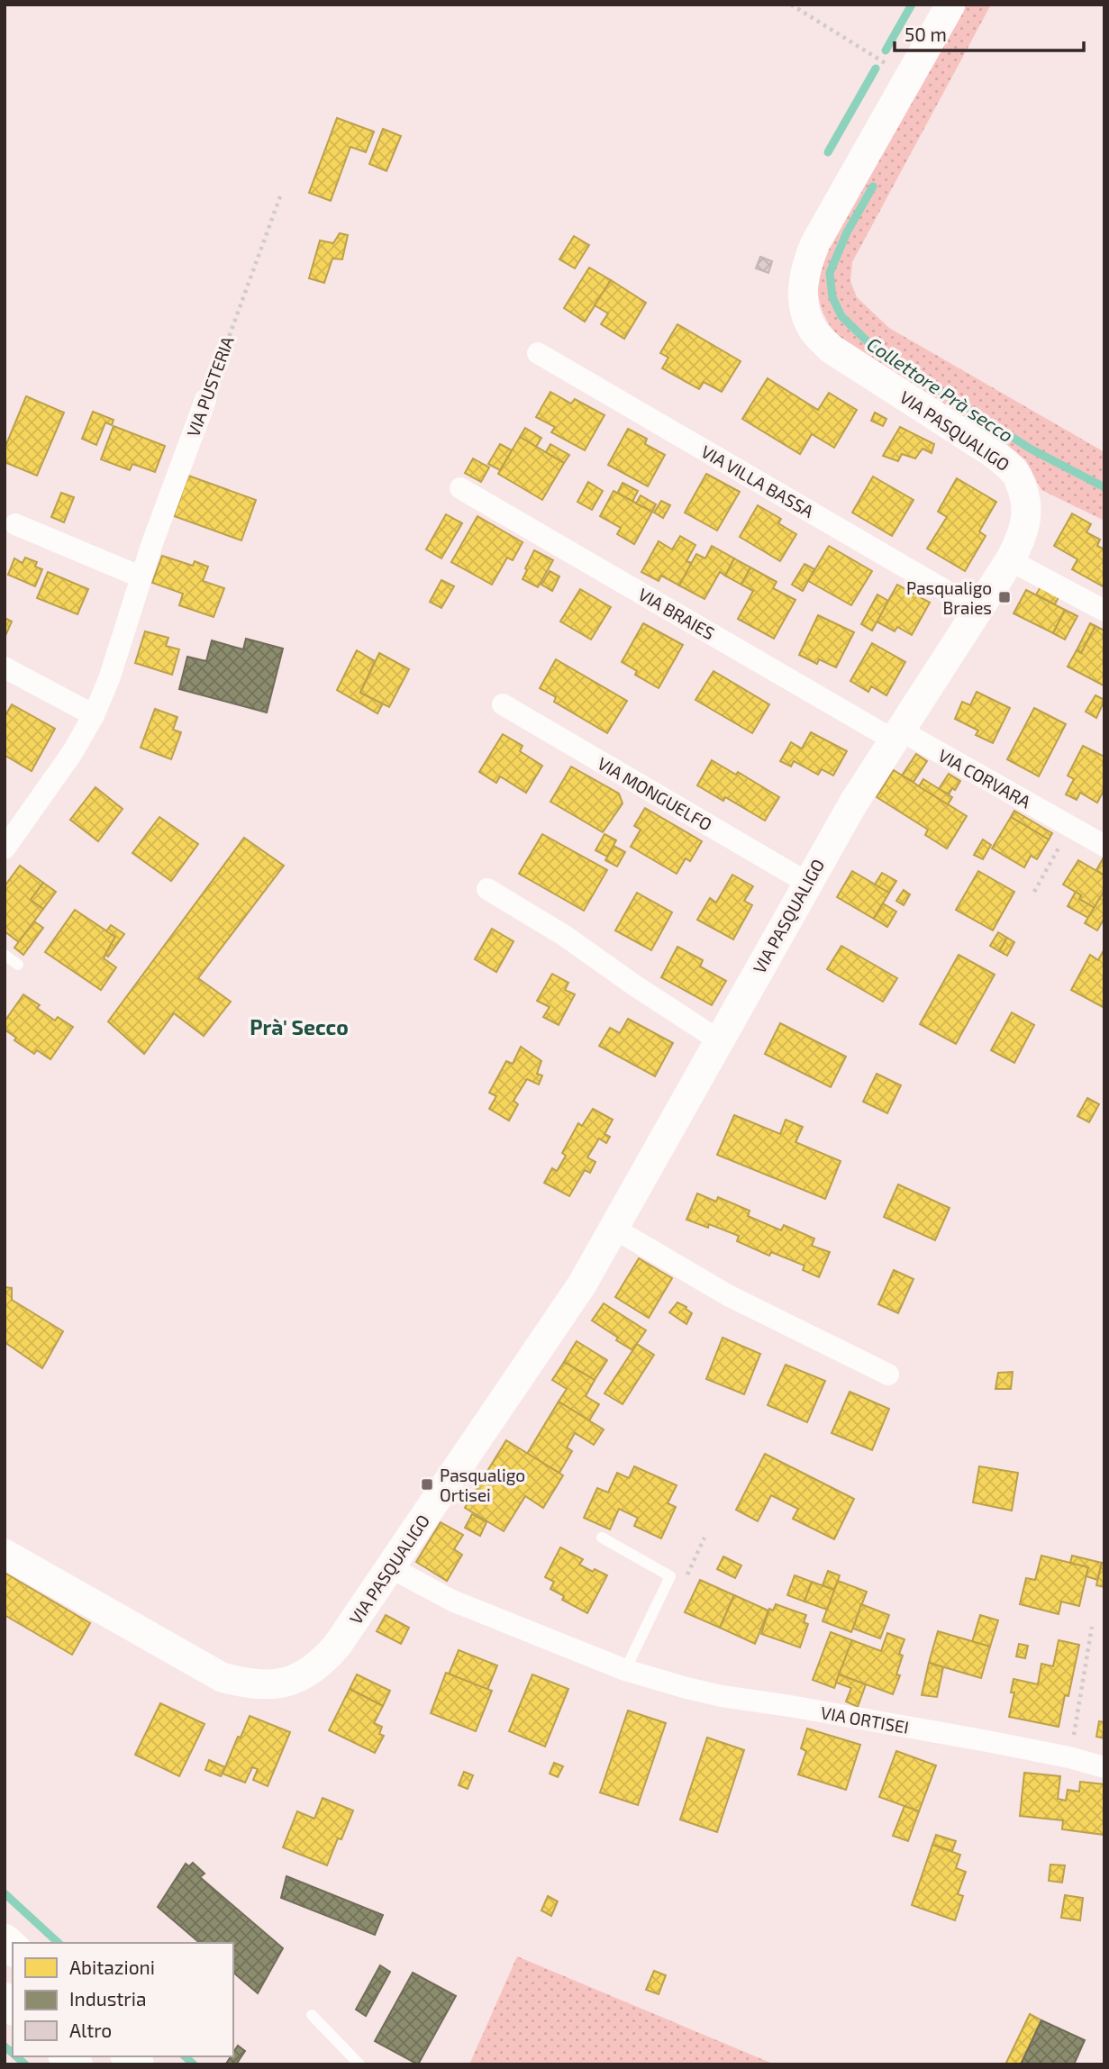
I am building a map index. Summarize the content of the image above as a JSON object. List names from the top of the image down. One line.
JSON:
{"streets":{"street":["VIA PUSTERIA","VIA PASQUALIGO","VIA VILLA BASSA","VIA BRAIES","VIA CORVARA","VIA MONGUELFO","VIA ORTISEI"]},"crossings":[["VIA PASQUALIGO","VIA VILLA BASSA"],["VIA PASQUALIGO","VIA BRAIES"],["VIA PASQUALIGO","VIA CORVARA"],["VIA PASQUALIGO","VIA MONGUELFO"],["VIA PASQUALIGO","VIA ORTISEI"],["VIA BRAIES","VIA CORVARA"]],"districts":["Prà' Secco"],"water":["Collettore Prà secco"],"places":{"transit":["Pasqualigo Braies","Pasqualigo Ortisei"]},"legend":["Abitazioni","Industria","Altro"],"scale_bar":"50 m"}
